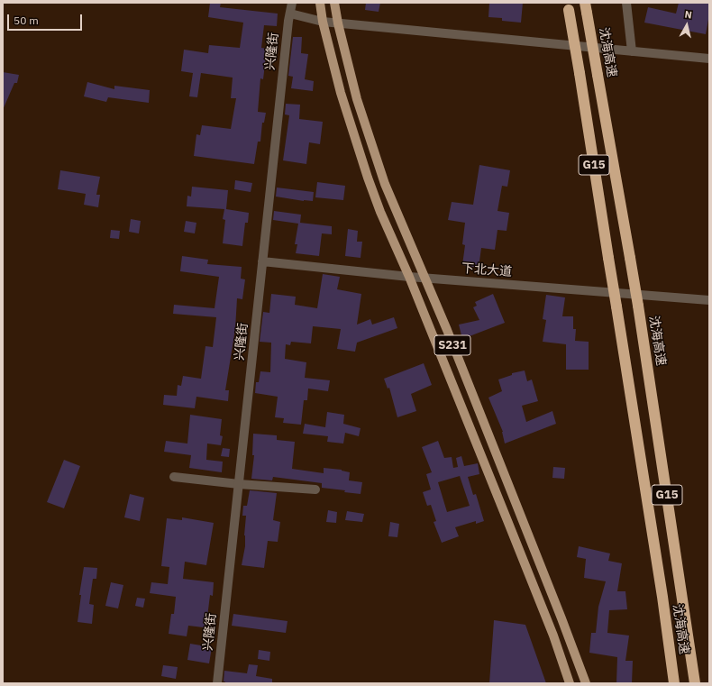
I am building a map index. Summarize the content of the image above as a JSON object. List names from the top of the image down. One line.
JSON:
{"streets":{"highway":["沈海高速","G15"],"main road":["S231"],"street":["兴隆街","下北大道"]},"crossings":[["兴隆街","下北大道"],["下北大道","S231"]],"scale_bar":"50 m","north":"top"}
